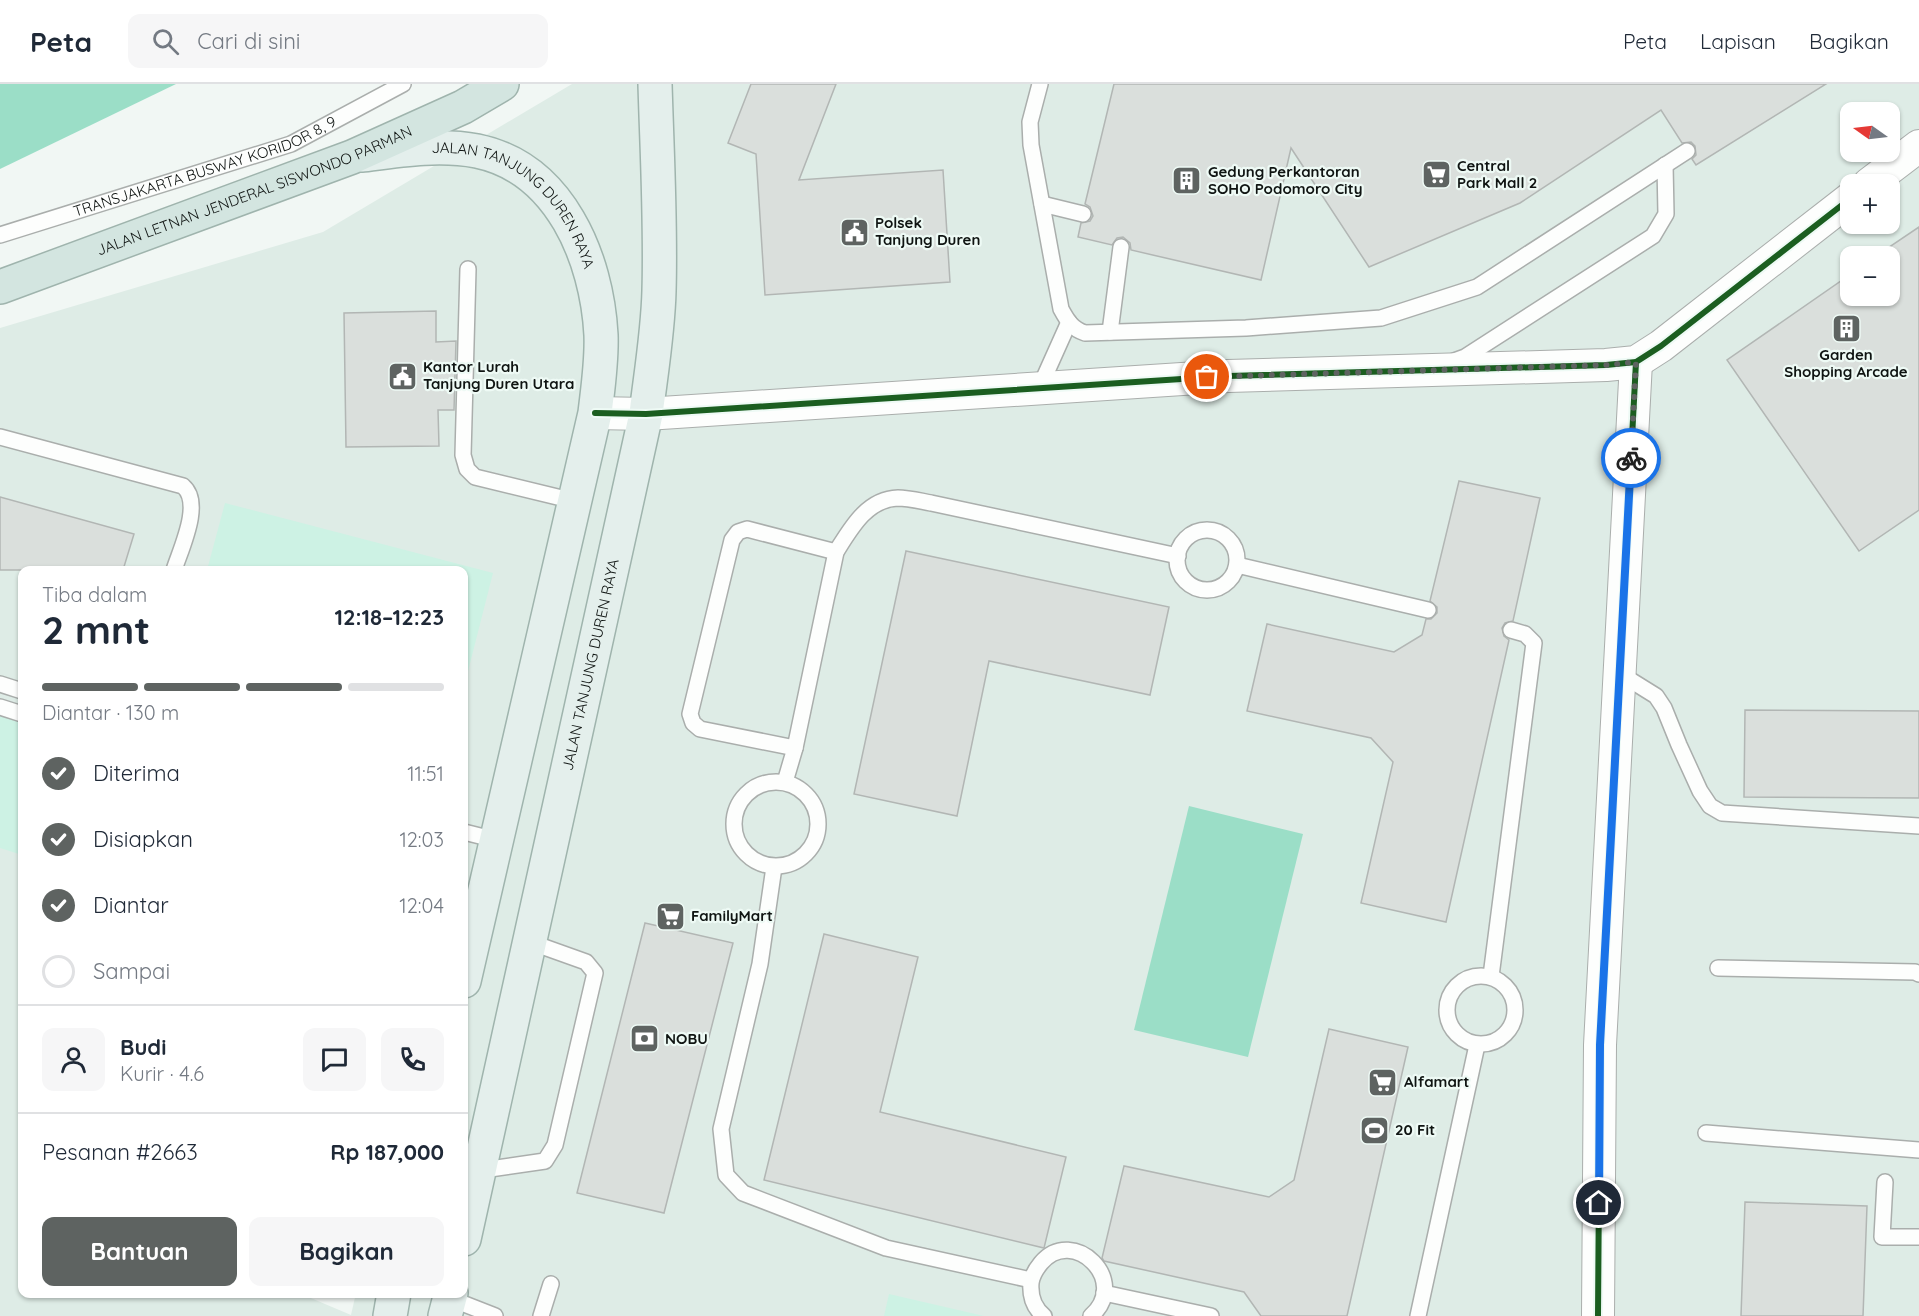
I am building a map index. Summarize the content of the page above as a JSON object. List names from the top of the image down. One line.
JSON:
{"streets":{"highway":["JALAN LETNAN JENDERAL SISWONDO PARMAN"],"main road":["JALAN TANJUNG DUREN RAYA"],"lane":["TRANSJAKARTA BUSWAY KORIDOR 8, 9"]},"crossings":[["JALAN LETNAN JENDERAL SISWONDO PARMAN","JALAN TANJUNG DUREN RAYA"]],"places":{"supermarket":["Central Park Mall 2","FamilyMart","Alfamart"],"building":["Gedung Perkantoran SOHO Podomoro City","Garden Shopping Arcade"],"public building":["Polsek Tanjung Duren","Kantor Lurah Tanjung Duren Utara"],"bank":["NOBU"],"sports":["20 Fit"]},"north":"left","page":{"header":"Peta","search":"Cari di sini","nav":["Peta","Lapisan","Bagikan"],"map_buttons":["+","−"],"heading":["2 mnt","Tiba dalam","12:18–12:23"],"panel":["Budi","Kurir · 4.6","Pesanan #2663","Rp 187,000"],"bar":"Diantar · 130 m","list":[["Diterima","11:51"],["Disiapkan","12:03"],["Diantar","12:04"],"Sampai"],"buttons":["Bantuan","Bagikan"]}}
